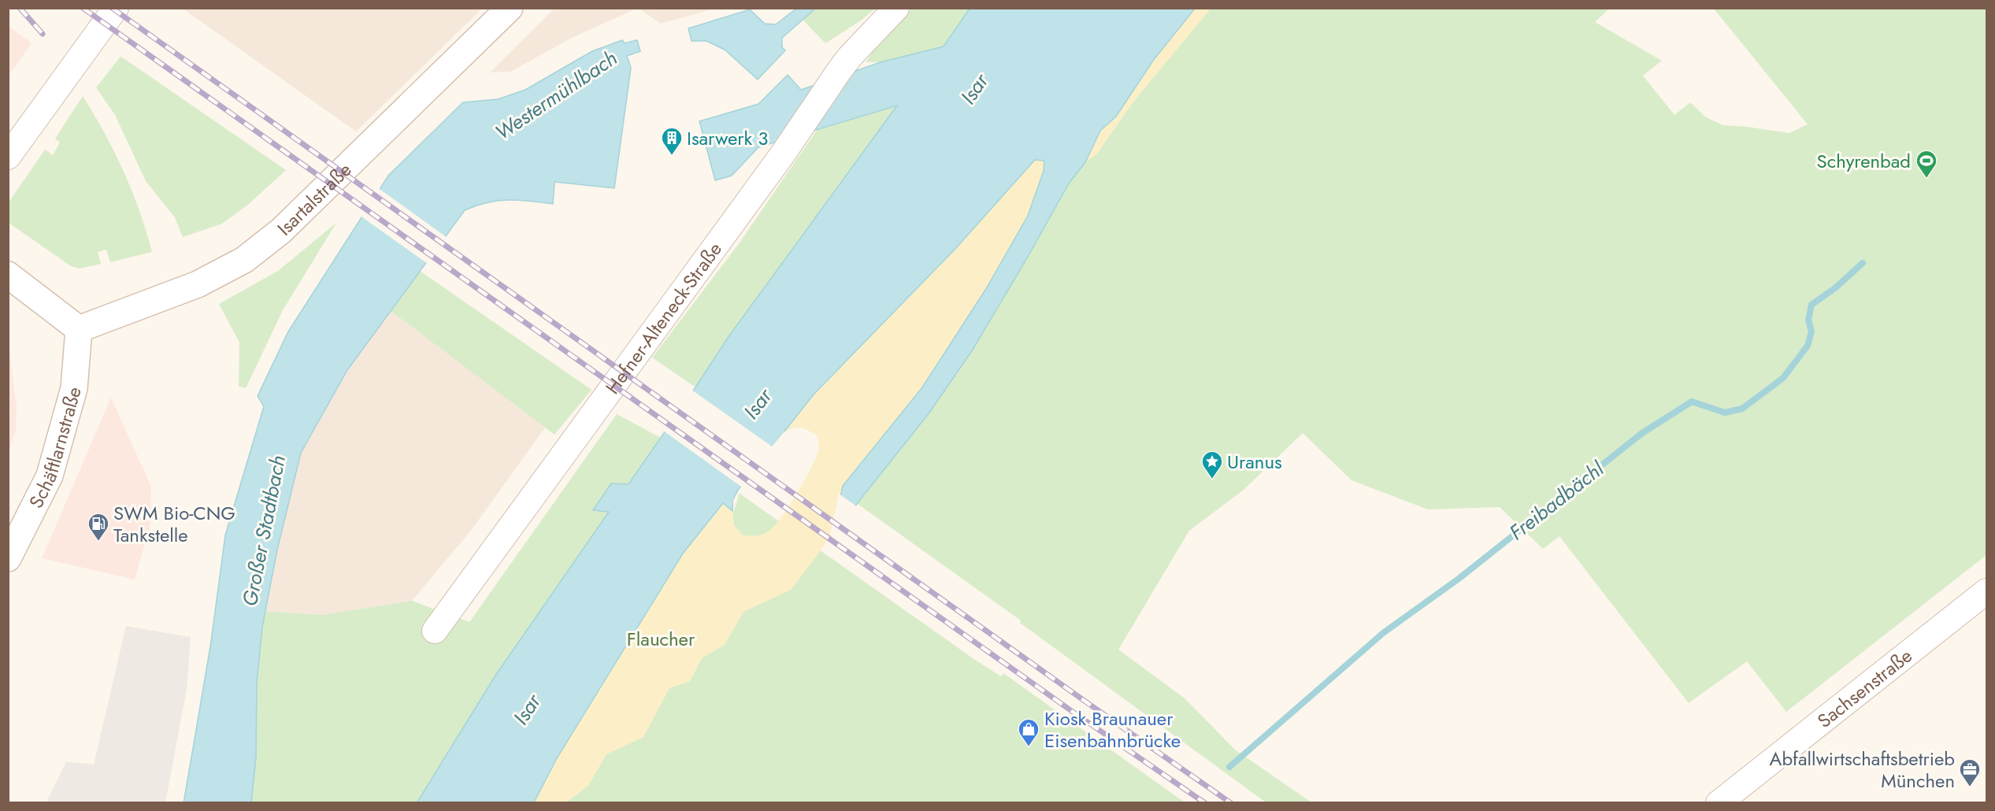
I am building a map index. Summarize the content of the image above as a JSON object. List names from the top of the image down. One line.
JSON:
{"streets":{"main road":["Isartalstraße","Schäftlarnstraße"],"street":["Hefner-Alteneck-Straße","Sachsenstraße"]},"crossings":[["Isartalstraße","Schäftlarnstraße"]],"water":["Isar","Westermühlbach","Freibadbächl","Großer Stadtbach"],"parks":["Flaucher"],"places":{"building":["Isarwerk 3"],"sports":["Schyrenbad"],"place":["Uranus"],"fuel station":["SWM Bio-CNG Tankstelle"],"shop":["Kiosk Braunauer Eisenbahnbrücke"],"office":["Abfallwirtschaftsbetrieb München"]}}
